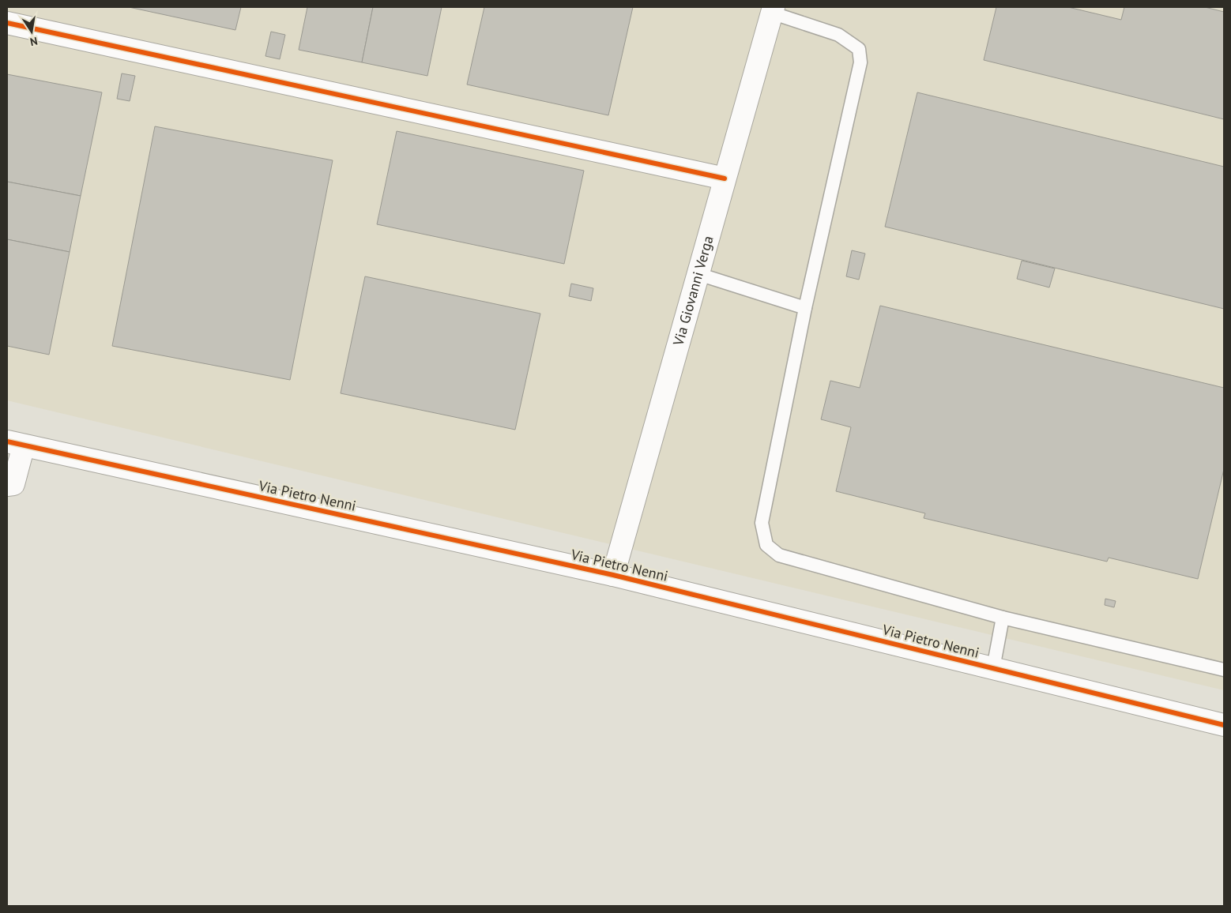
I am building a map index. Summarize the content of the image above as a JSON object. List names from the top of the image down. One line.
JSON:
{"streets":{"street":["Via Giovanni Verga","Via Pietro Nenni"]},"crossings":[["Via Giovanni Verga","Via Pietro Nenni"]],"north":"bottom"}
